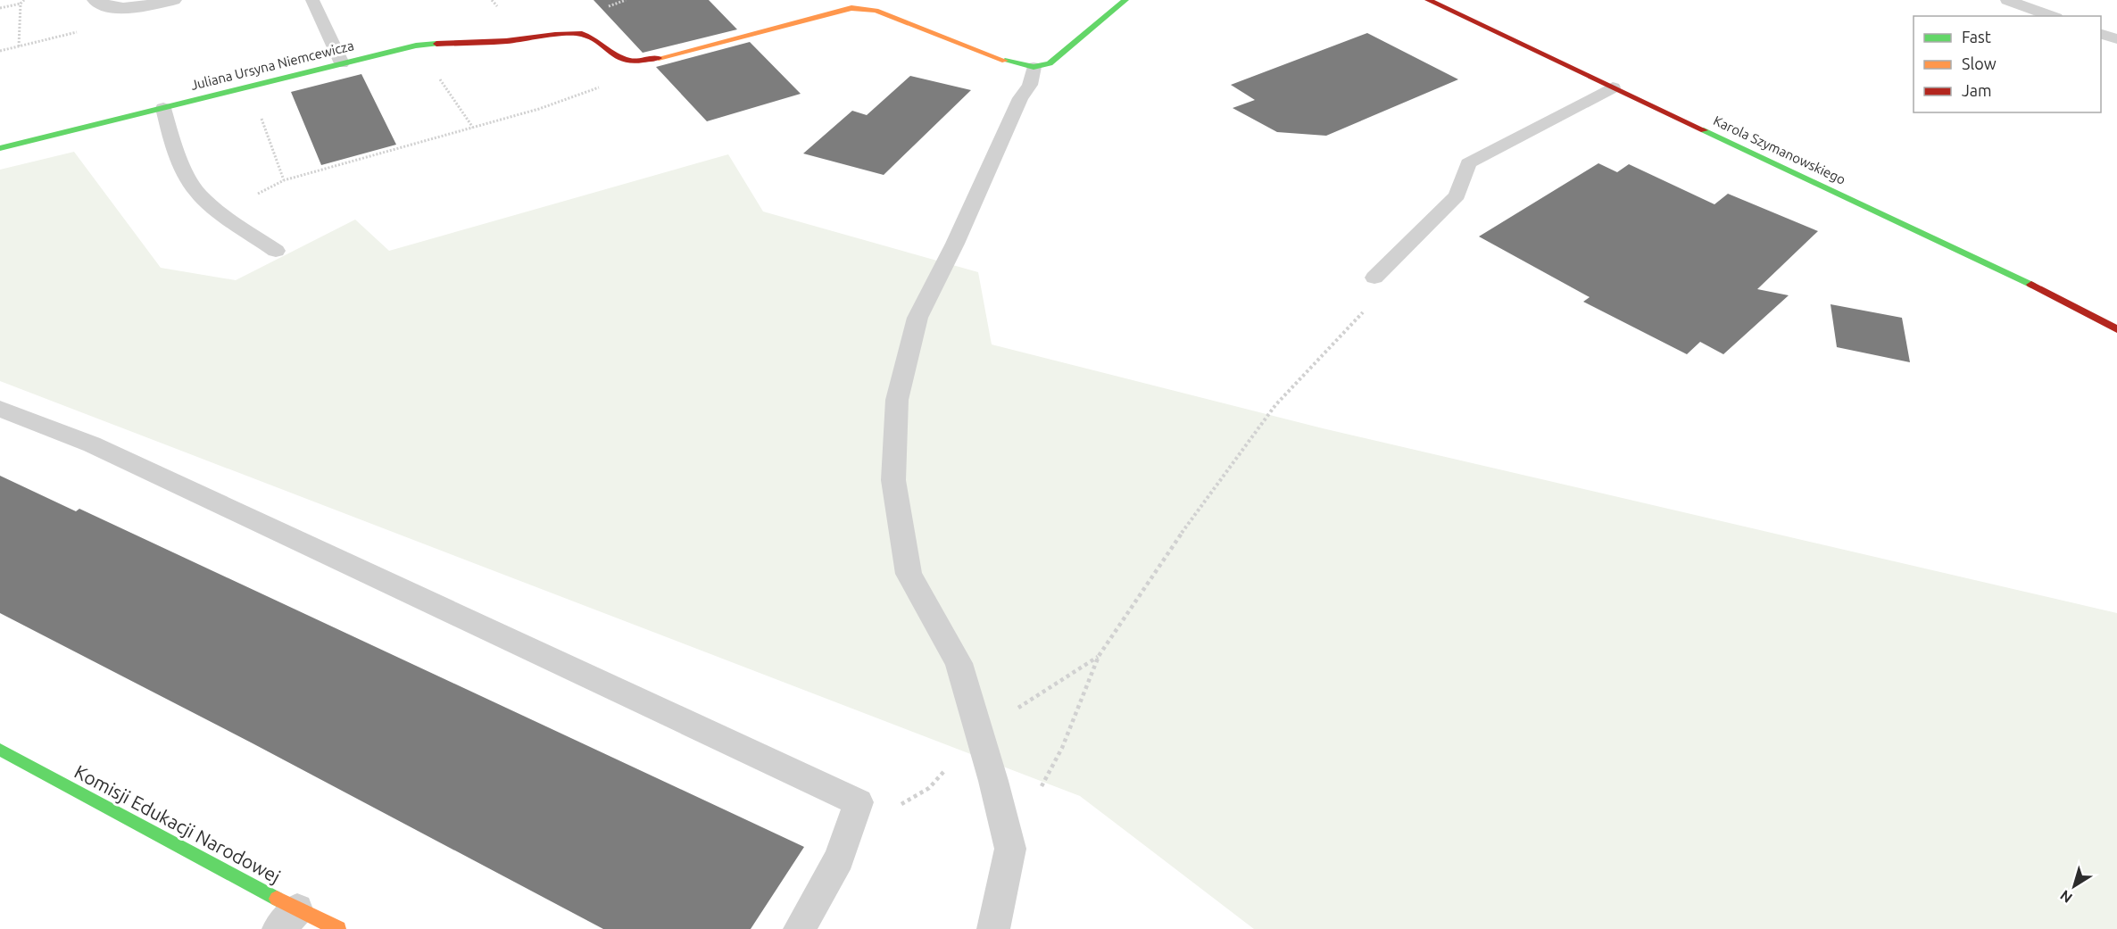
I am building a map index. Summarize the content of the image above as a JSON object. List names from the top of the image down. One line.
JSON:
{"streets":{"street":["Juliana Ursyna Niemcewicza","Karola Szymanowskiego","Komisji Edukacji Narodowej"]},"legend":["Fast","Slow","Jam"],"north":"bottom left"}
